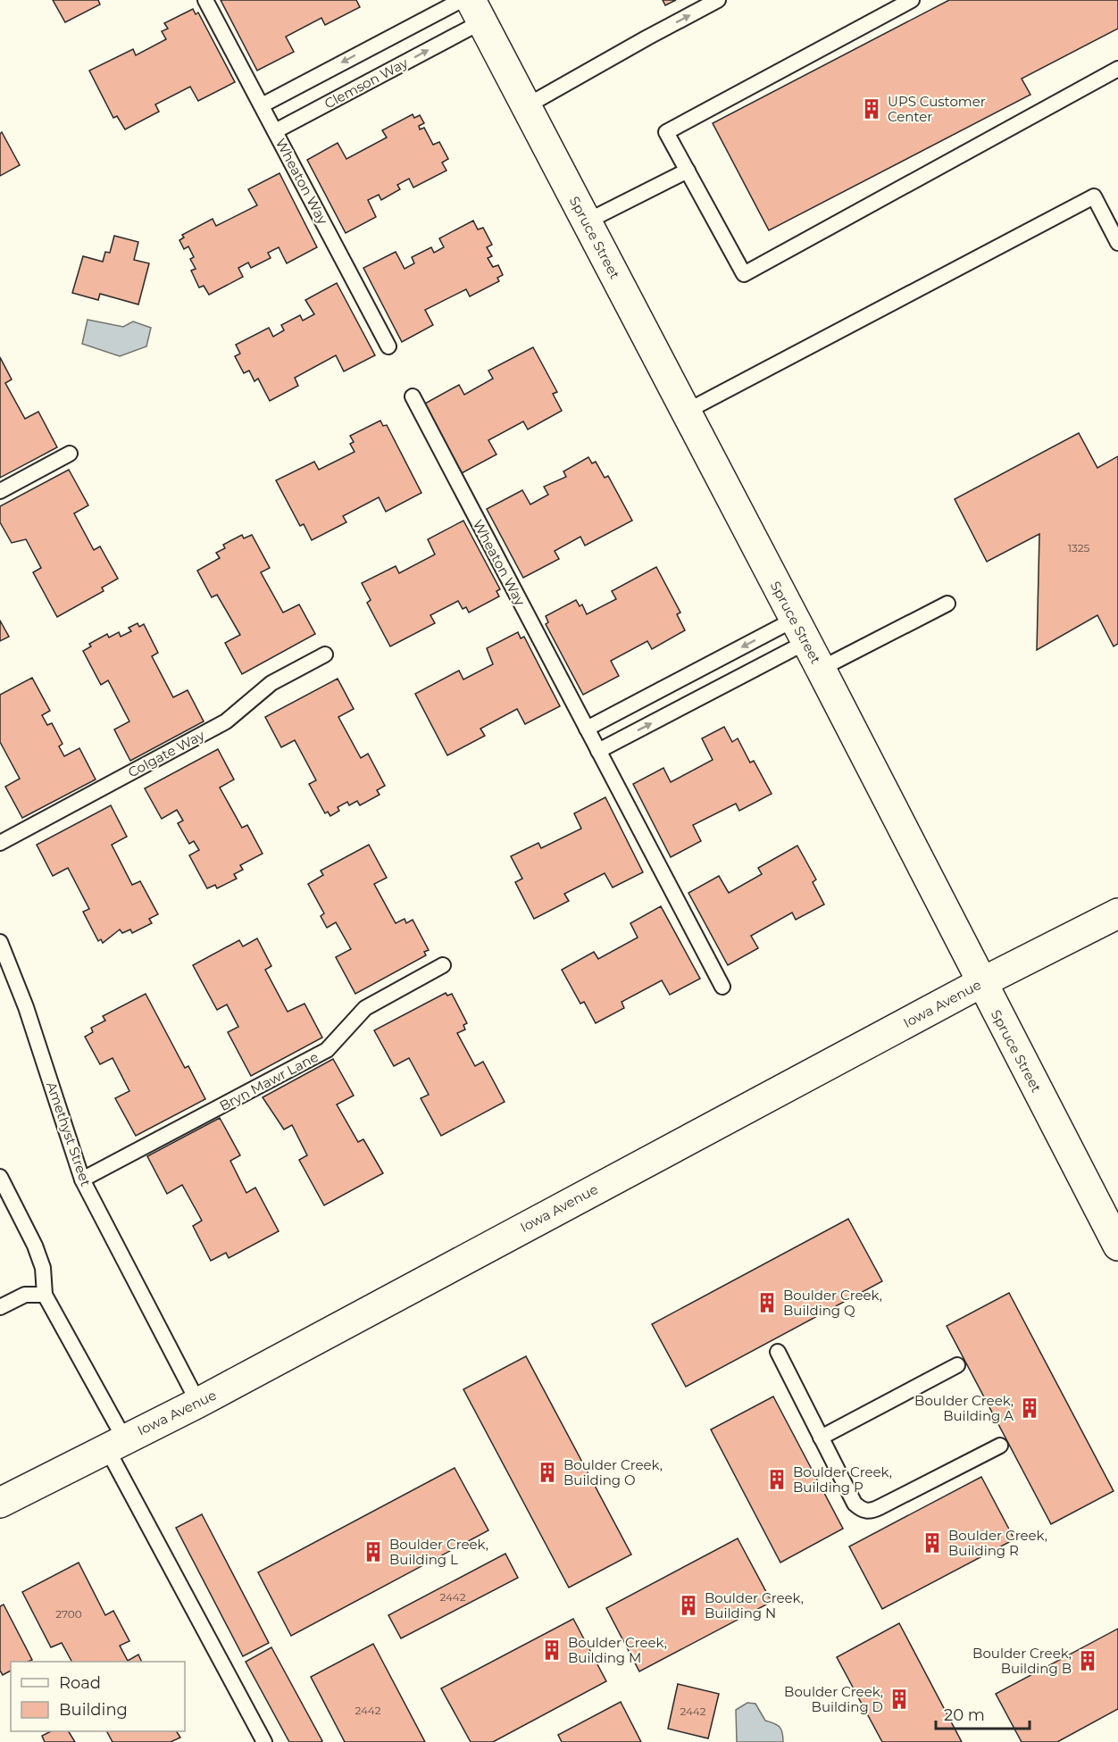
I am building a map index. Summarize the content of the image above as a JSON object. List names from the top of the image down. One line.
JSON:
{"streets":{"main road":["Spruce Street","Iowa Avenue"],"lane":["Clemson Way","Wheaton Way","Colgate Way","Bryn Mawr Lane","Amethyst Street"]},"crossings":[["Clemson Way","Wheaton Way"],["Clemson Way","Spruce Street"],["Spruce Street","Iowa Avenue"],["Iowa Avenue","Amethyst Street"],["Bryn Mawr Lane","Amethyst Street"]],"places":{"building":["UPS Customer Center","Boulder Creek, Building Q","Boulder Creek, Building A","Boulder Creek, Building O","Boulder Creek, Building P","Boulder Creek, Building R","Boulder Creek, Building L","Boulder Creek, Building N","Boulder Creek, Building M","Boulder Creek, Building B","Boulder Creek, Building D"]},"house_numbers":["1325","2442","2700","2442","2442"],"legend":["Road","Building"],"scale_bar":"20 m"}
